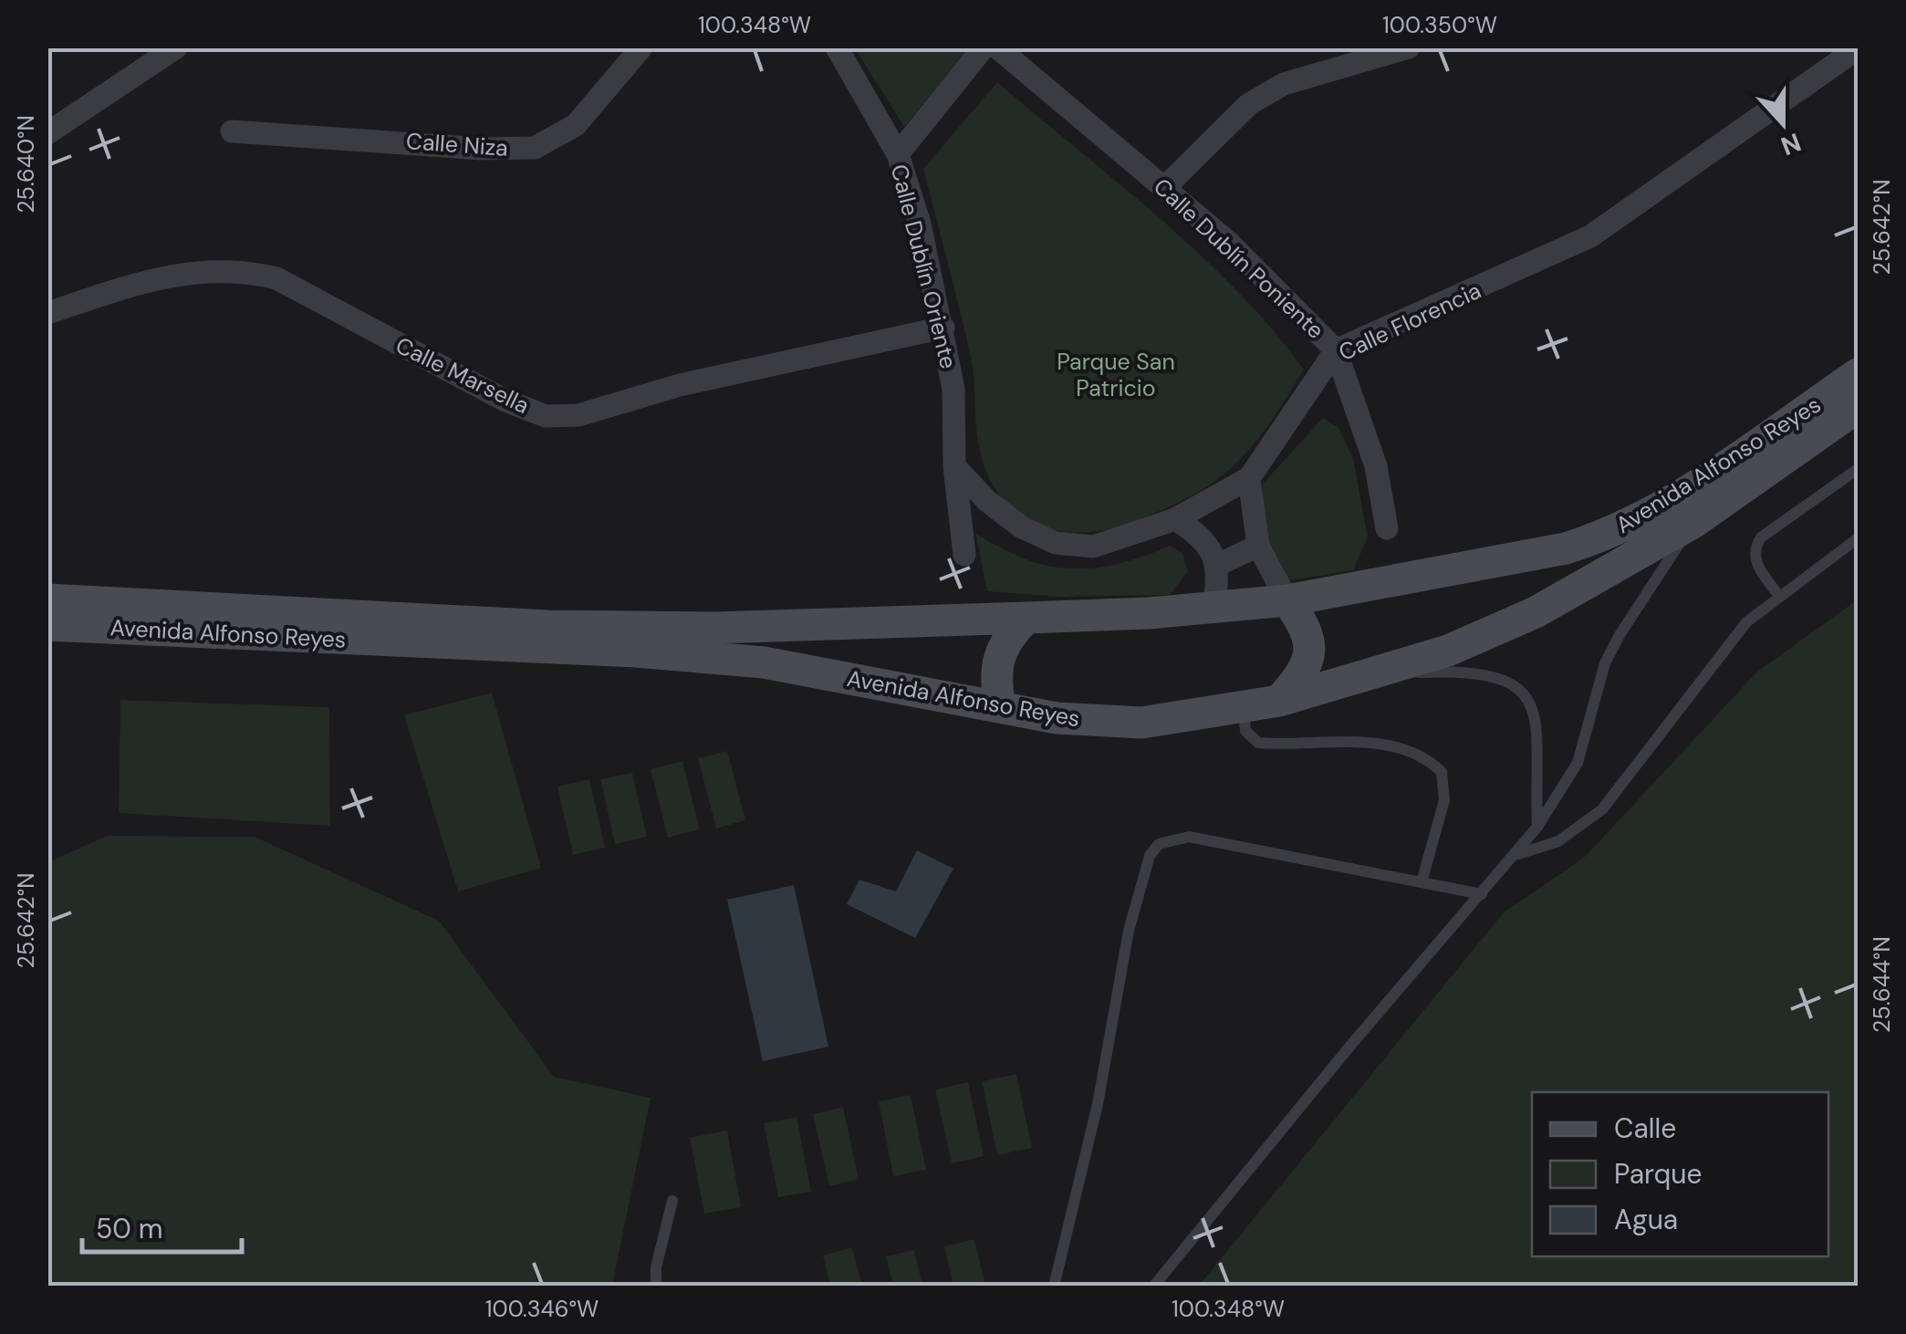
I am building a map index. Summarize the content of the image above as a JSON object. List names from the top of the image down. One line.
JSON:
{"streets":{"main road":["Avenida Alfonso Reyes"],"street":["Calle Niza","Calle Dublín Poniente","Calle Dublín Oriente","Calle Florencia","Calle Marsella"]},"crossings":[["Calle Dublín Poniente","Calle Florencia"],["Calle Dublín Oriente","Calle Florencia"],["Calle Dublín Oriente","Calle Marsella"]],"parks":["Parque San Patricio"],"legend":["Calle","Parque","Agua"],"scale_bar":"50 m","north":"bottom","coordinates":["100.348°W","100.350°W","25.640°N","25.642°N","25.644°N","100.346°W"]}
